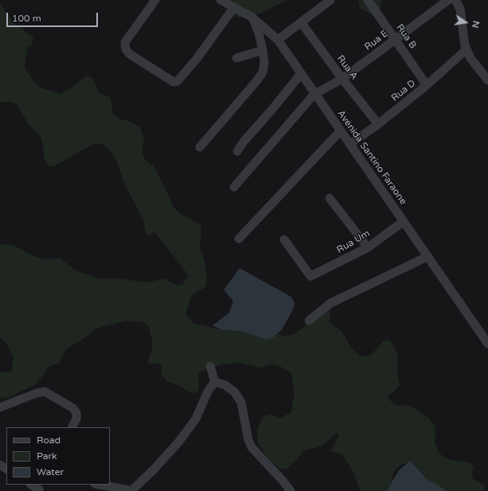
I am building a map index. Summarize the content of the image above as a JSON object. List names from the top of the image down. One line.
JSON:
{"streets":{"street":["Rua B","Rua E","Rua A","Rua D","Avenida Santino Faraone","Rua Um"]},"crossings":[["Rua B","Rua E"],["Rua B","Rua D"],["Rua E","Rua A"],["Rua E","Avenida Santino Faraone"],["Rua A","Rua D"],["Rua D","Avenida Santino Faraone"],["Avenida Santino Faraone","Rua Um"]],"legend":["Road","Park","Water"],"scale_bar":"100 m","north":"right"}
